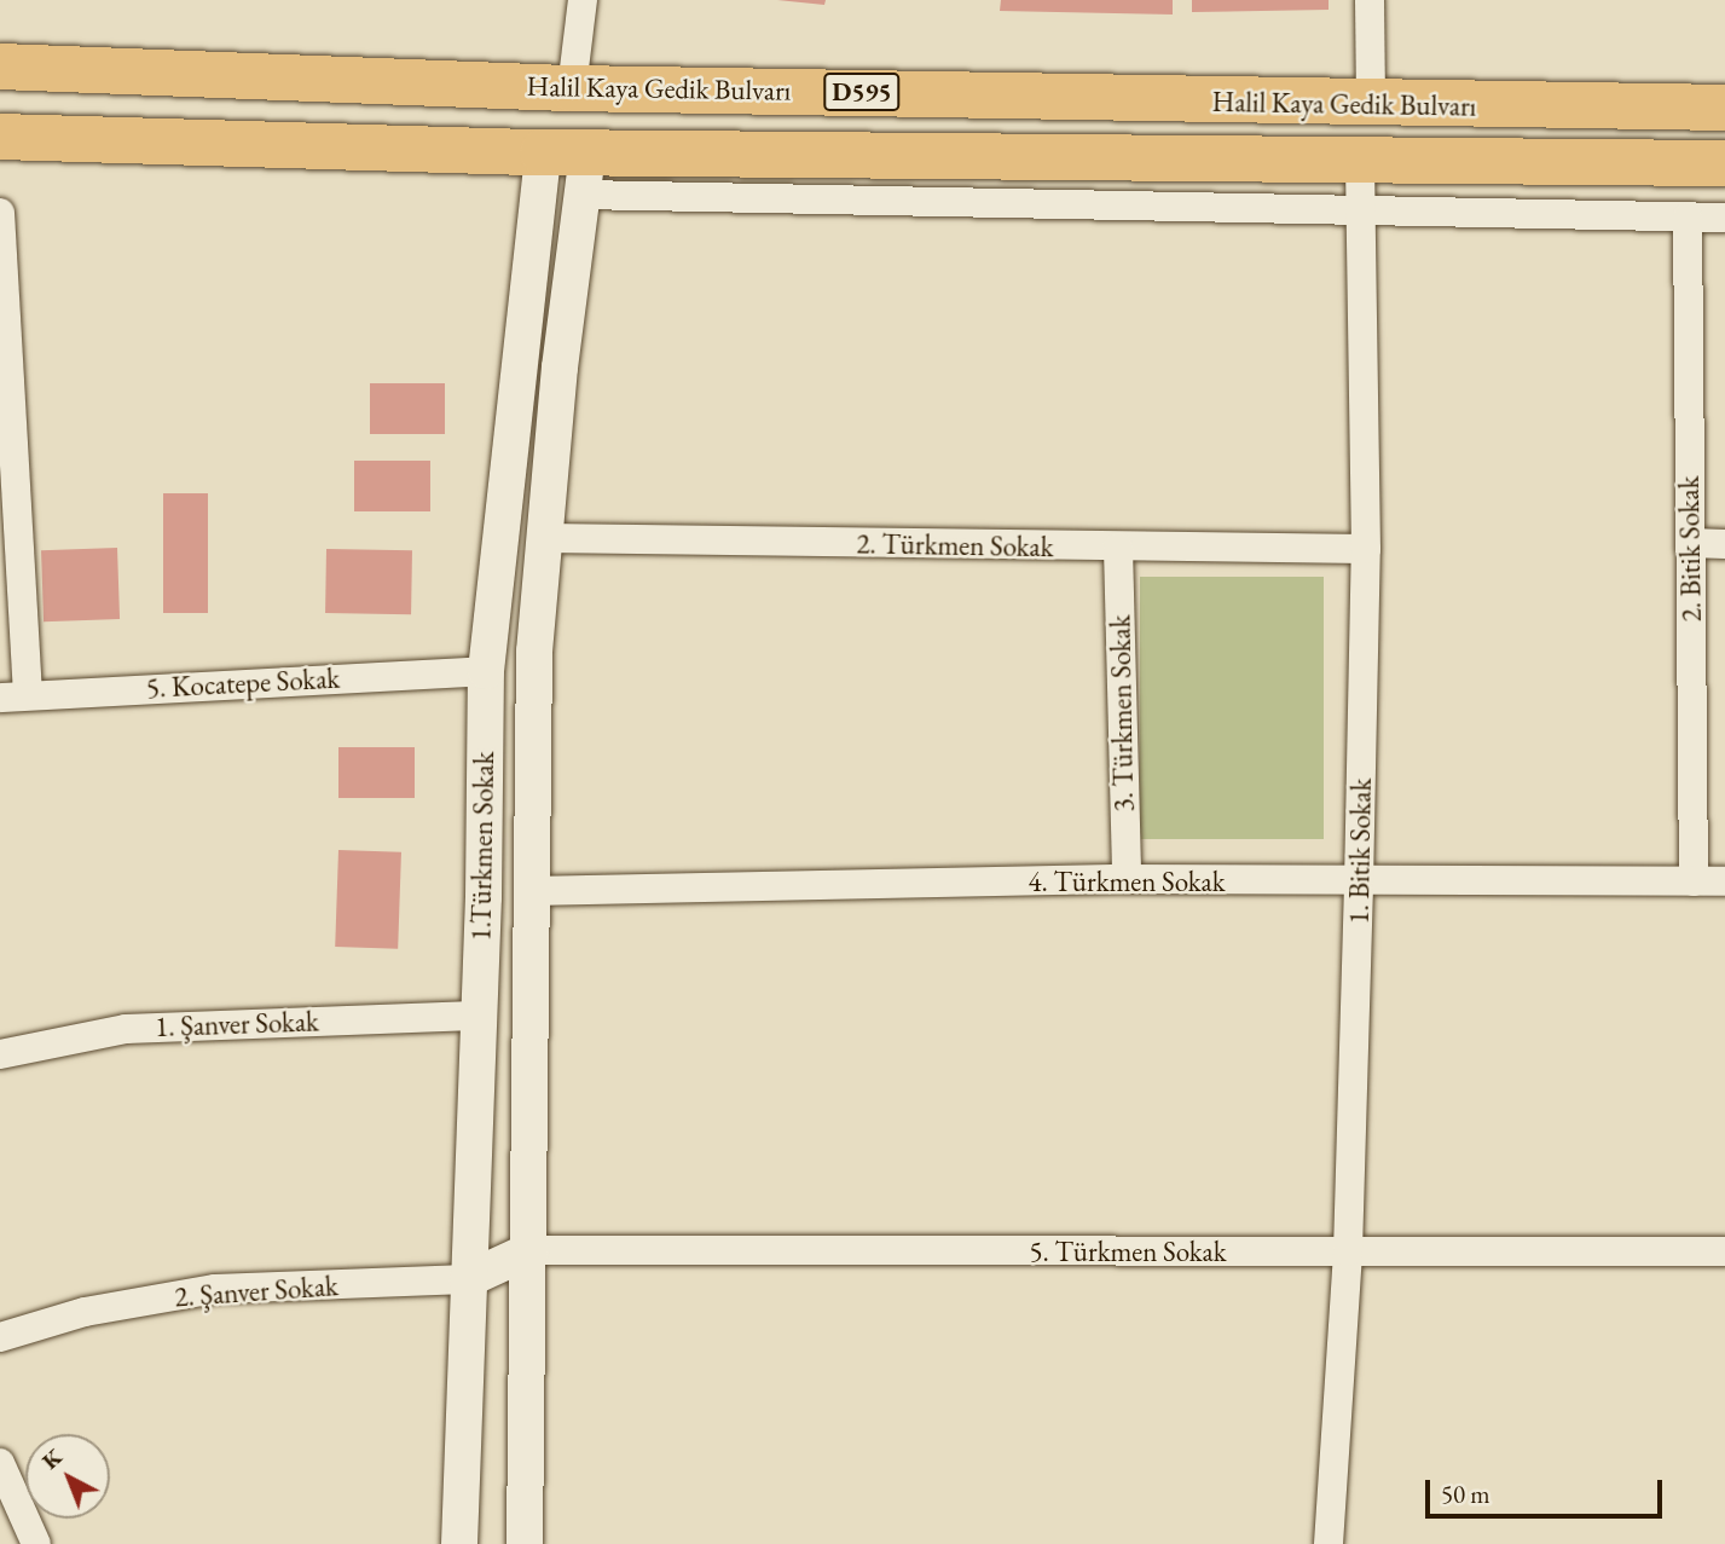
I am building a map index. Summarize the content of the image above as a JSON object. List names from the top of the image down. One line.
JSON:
{"streets":{"highway":["Halil Kaya Gedik Bulvarı","D595"],"street":["2. Türkmen Sokak","2. Bitik Sokak","5. Kocatepe Sokak","3. Türkmen Sokak","1.Türkmen Sokak","1. Bitik Sokak","4. Türkmen Sokak","1. Şanver Sokak","5. Türkmen Sokak","2. Şanver Sokak"]},"crossings":[["Halil Kaya Gedik Bulvarı","1.Türkmen Sokak"],["Halil Kaya Gedik Bulvarı","1. Bitik Sokak"],["2. Türkmen Sokak","3. Türkmen Sokak"],["2. Türkmen Sokak","1.Türkmen Sokak"],["2. Türkmen Sokak","1. Bitik Sokak"],["2. Bitik Sokak","4. Türkmen Sokak"],["5. Kocatepe Sokak","1.Türkmen Sokak"],["3. Türkmen Sokak","4. Türkmen Sokak"],["1.Türkmen Sokak","4. Türkmen Sokak"],["1.Türkmen Sokak","1. Şanver Sokak"],["1.Türkmen Sokak","5. Türkmen Sokak"],["1.Türkmen Sokak","2. Şanver Sokak"],["1. Bitik Sokak","4. Türkmen Sokak"],["1. Bitik Sokak","5. Türkmen Sokak"]],"scale_bar":"50 m","north":"top left"}
